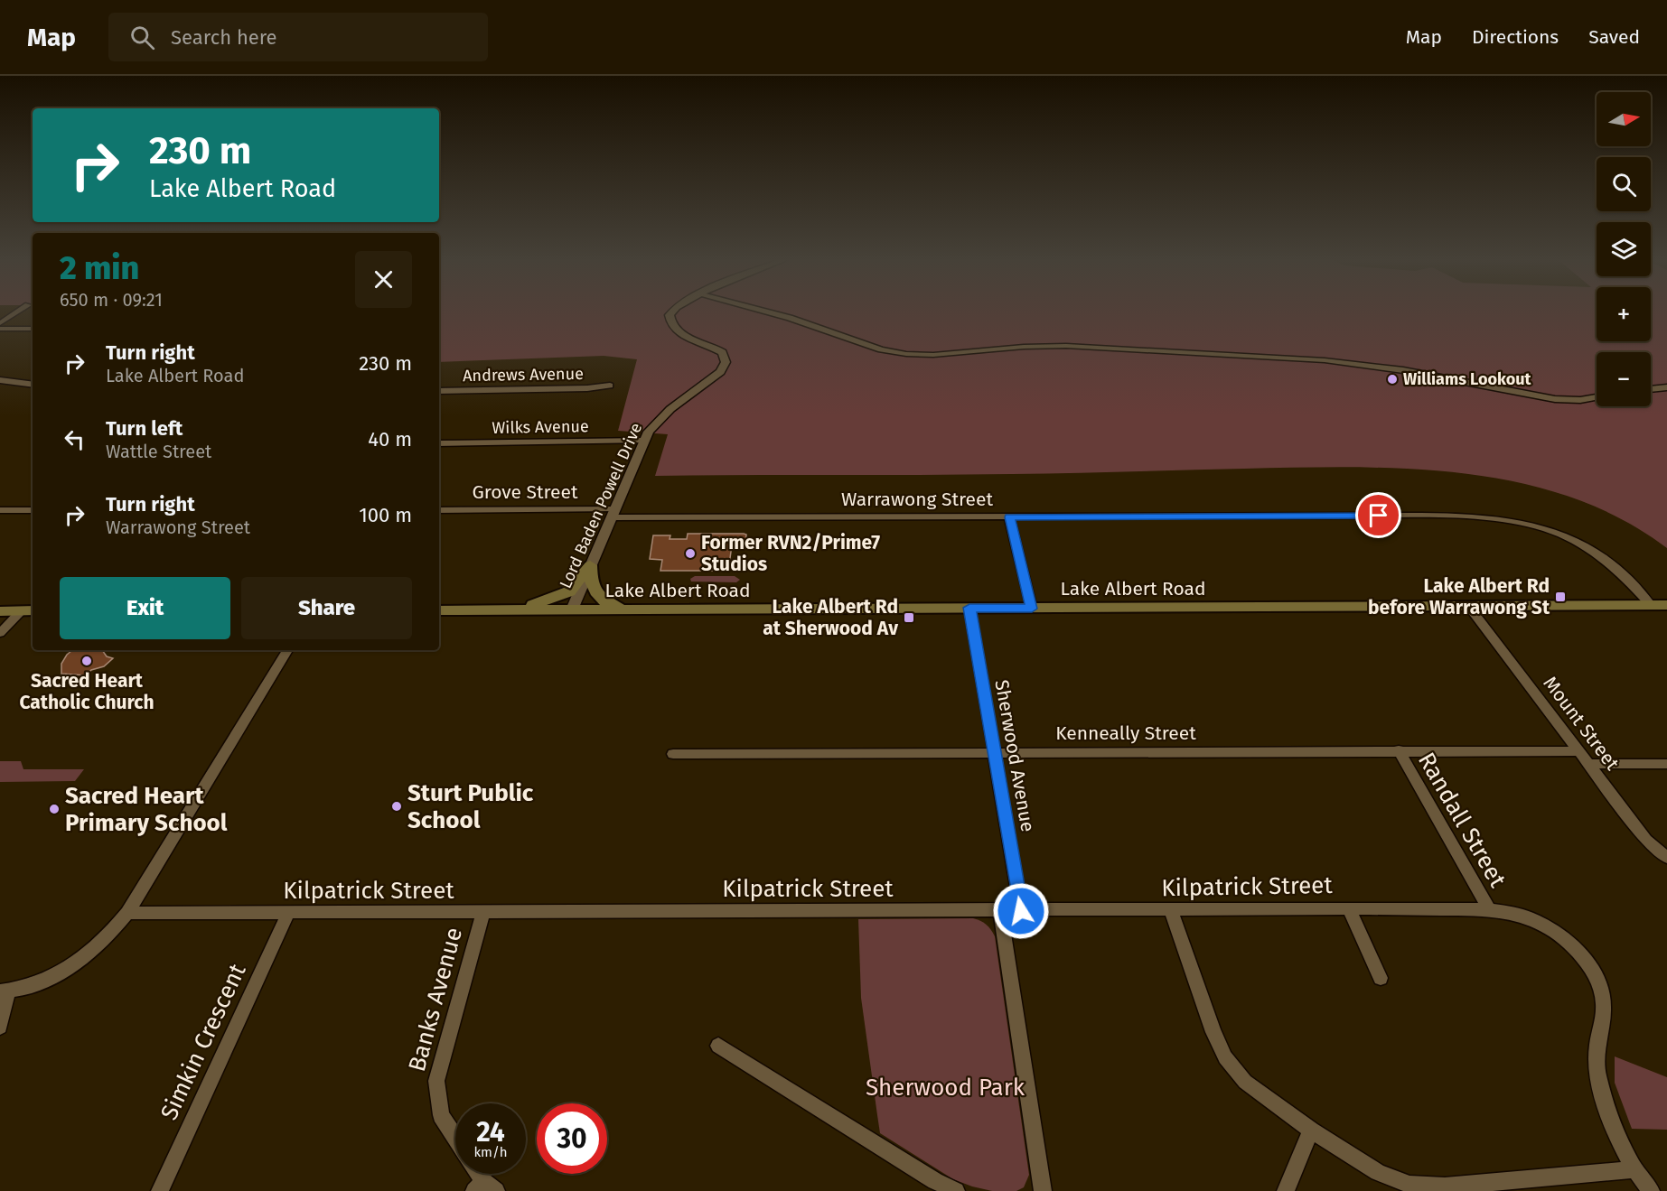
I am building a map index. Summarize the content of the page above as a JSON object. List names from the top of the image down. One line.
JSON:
{"streets":{"main road":["Lake Albert Road"],"street":["Andrews Avenue","Wilks Avenue","Grove Street","Warrawong Street","Lord Baden Powell Drive","Mount Street","Kenneally Street","Sherwood Avenue","Randall Street","Kilpatrick Street","Banks Avenue","Simkin Crescent"]},"crossings":[["Wilks Avenue","Lord Baden Powell Drive"],["Grove Street","Warrawong Street"],["Grove Street","Lord Baden Powell Drive"],["Warrawong Street","Lord Baden Powell Drive"],["Warrawong Street","Lake Albert Road"],["Lord Baden Powell Drive","Lake Albert Road"],["Lake Albert Road","Mount Street"],["Lake Albert Road","Sherwood Avenue"],["Mount Street","Kenneally Street"],["Kenneally Street","Sherwood Avenue"],["Kenneally Street","Randall Street"],["Sherwood Avenue","Kilpatrick Street"],["Randall Street","Kilpatrick Street"],["Kilpatrick Street","Banks Avenue"],["Kilpatrick Street","Simkin Crescent"]],"parks":["Sherwood Park"],"places":{"other":["Williams Lookout","Former RVN2/Prime7 Studios","Sacred Heart Catholic Church","Sturt Public School","Sacred Heart Primary School"],"transit":["Lake Albert Rd before Warrawong St","Lake Albert Rd at Sherwood Av"]},"north":"right","page":{"header":"Map","search":"Search here","nav":["Map","Directions","Saved"],"map_buttons":["+","−"],"turn":["230 m","Lake Albert Road"],"heading":["2 min","650 m · 09:21"],"list":[{"name":"Turn right","note":"Lake Albert Road","value":"230 m"},{"name":"Turn left","note":"Wattle Street","value":"40 m"},{"name":"Turn right","note":"Warrawong Street","value":"100 m"}],"buttons":["Exit","Share"],"speed":"24 km/h","limit":"30"}}
